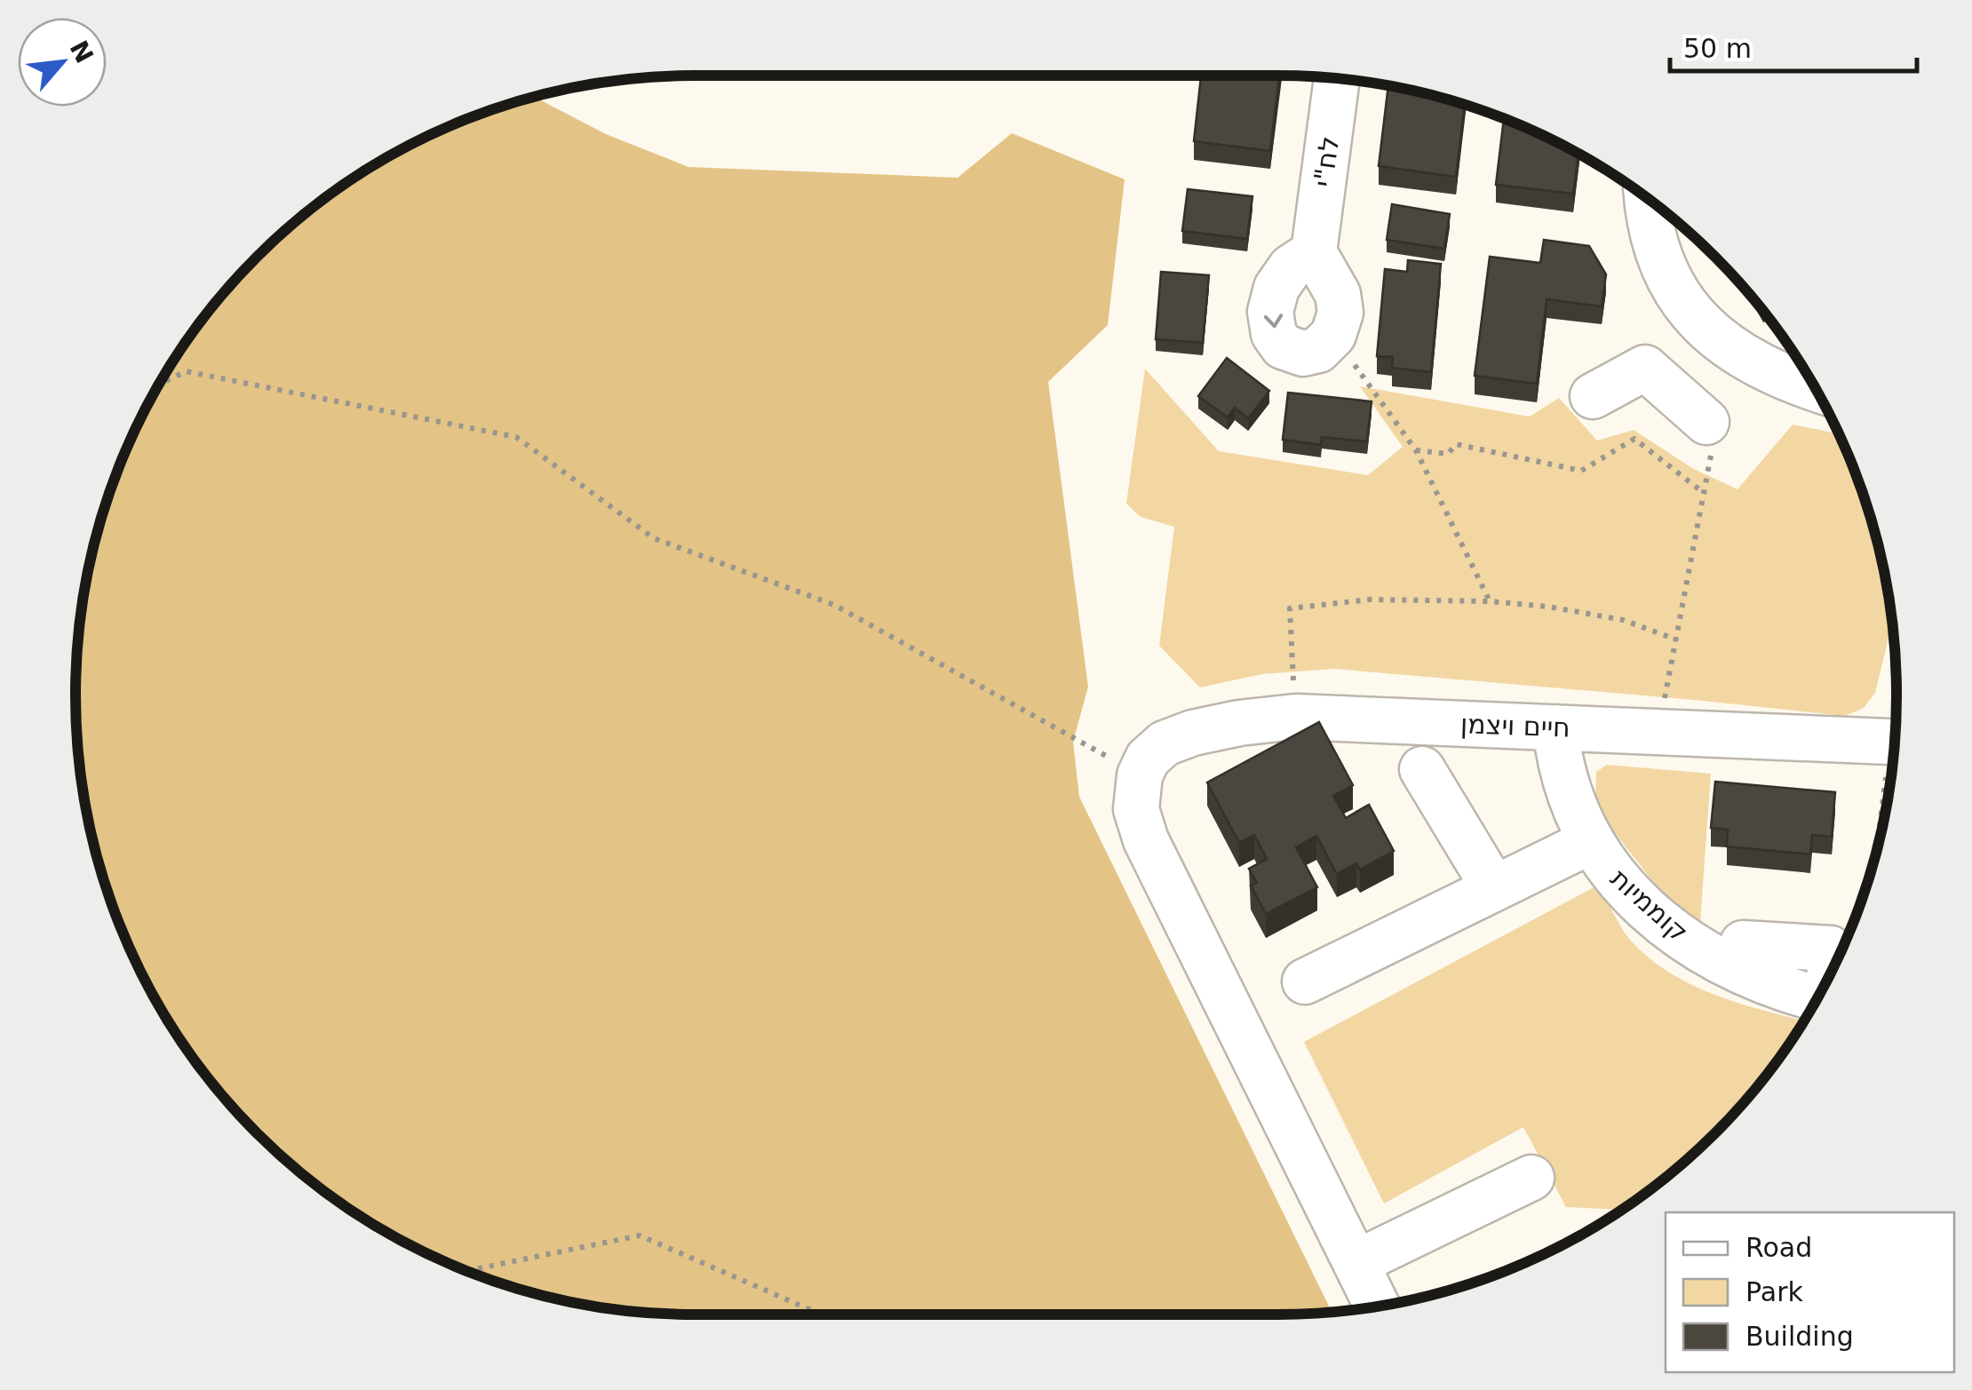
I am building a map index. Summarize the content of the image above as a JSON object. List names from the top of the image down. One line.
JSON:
{"streets":{"street":["לח\"י","חיים ויצמן","קוממיות"]},"crossings":[["חיים ויצמן","קוממיות"]],"legend":["Road","Park","Building"],"scale_bar":"50 m","north":"top right"}
